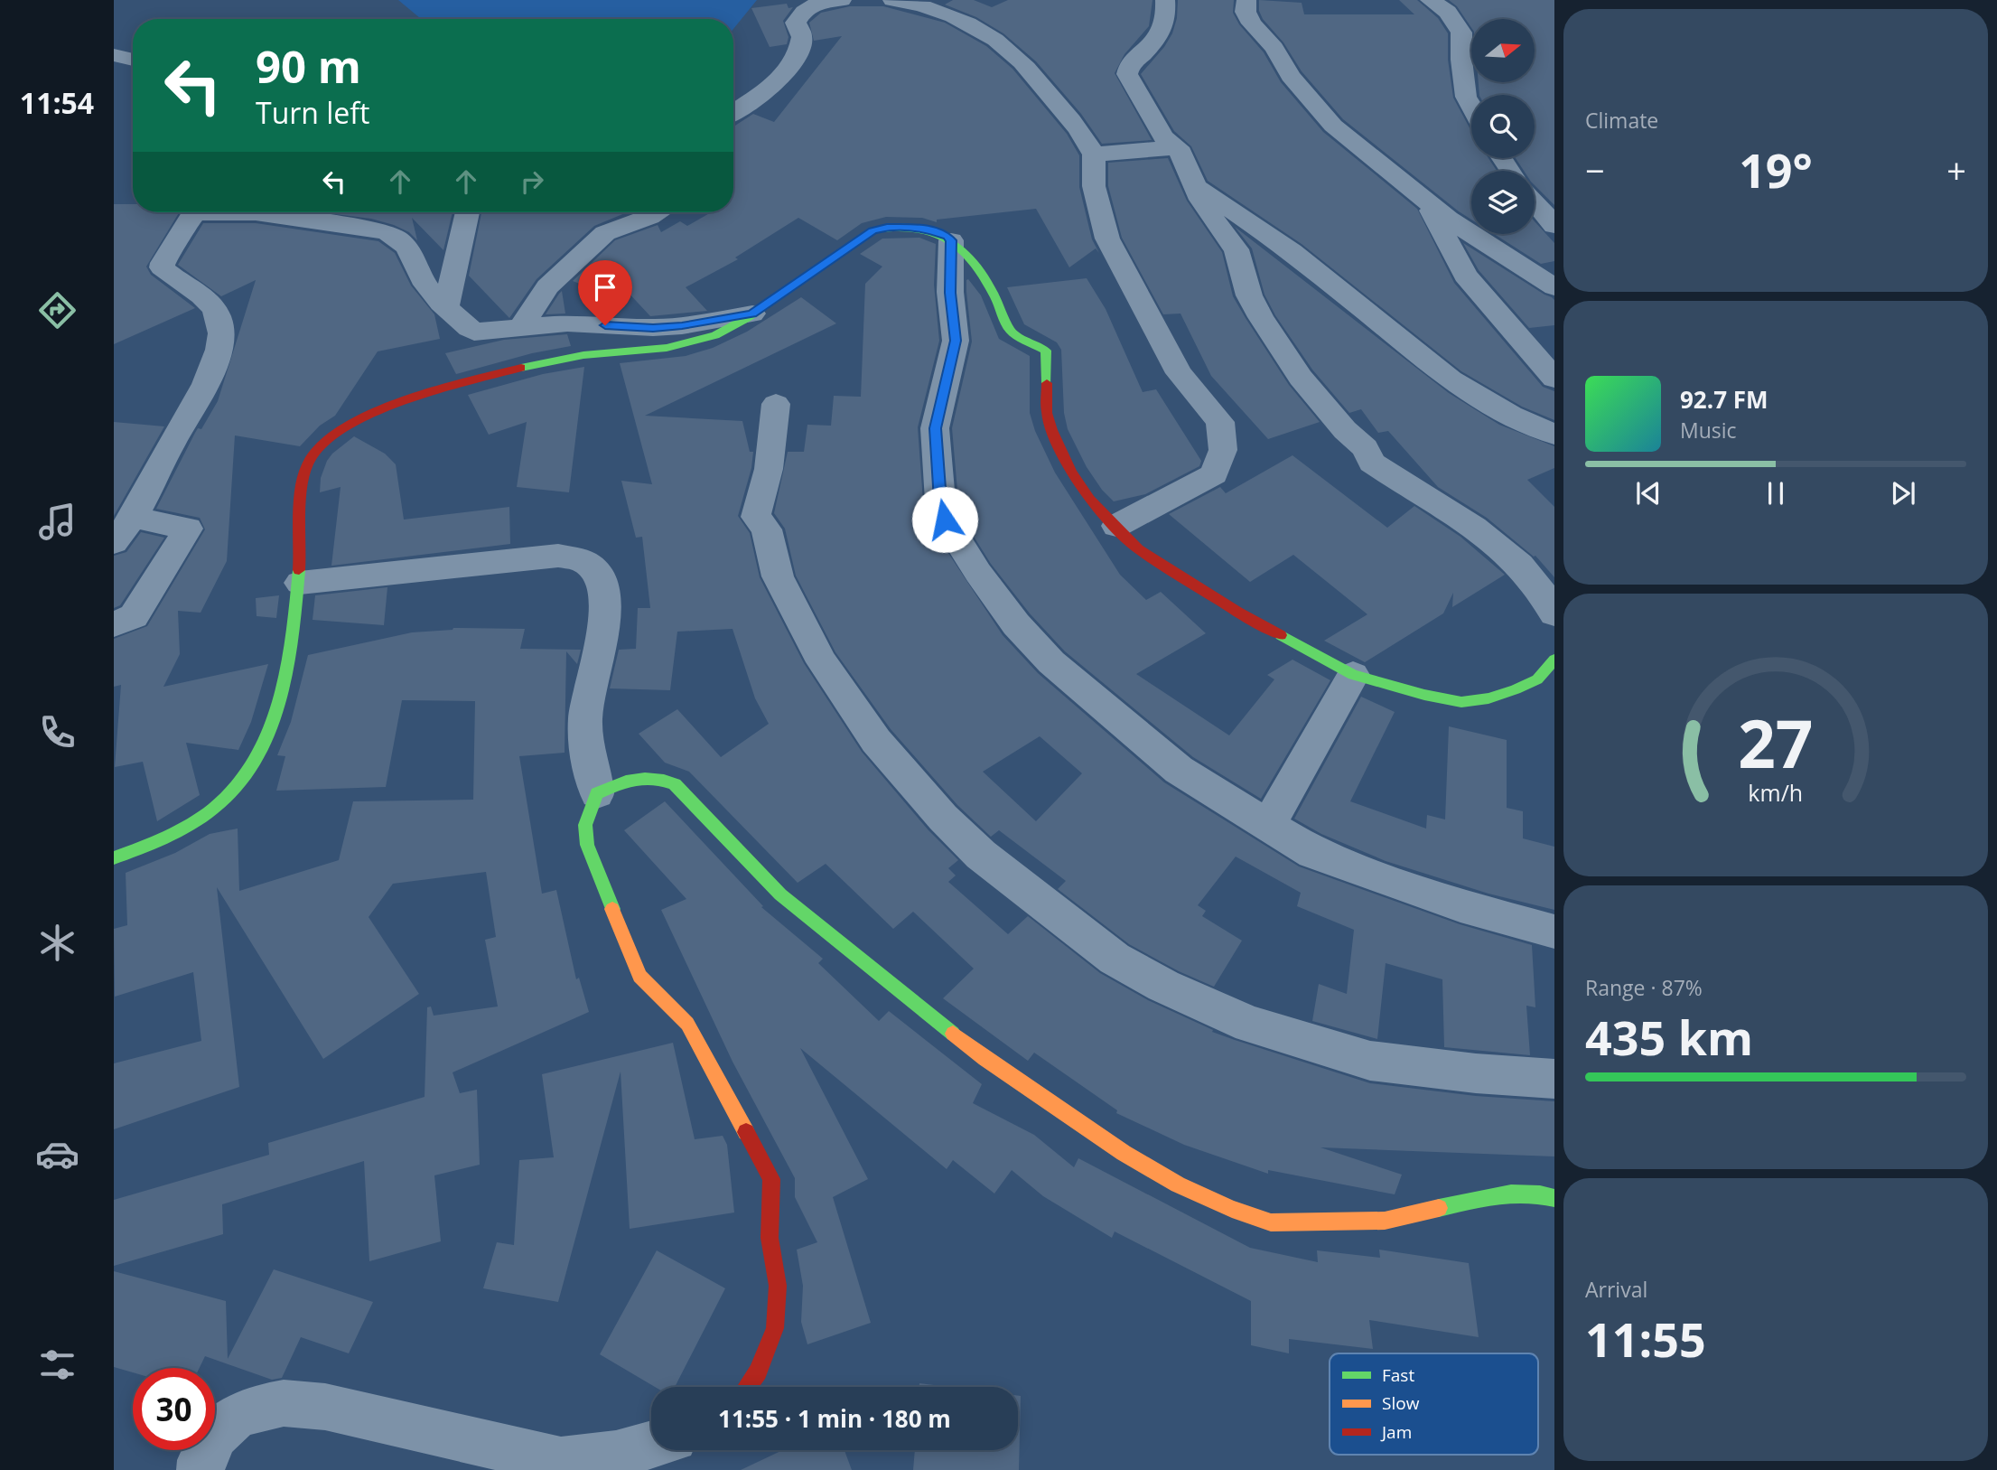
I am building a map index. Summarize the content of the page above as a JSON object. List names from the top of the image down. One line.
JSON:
{"legend":["Fast","Slow","Jam"],"north":"right","page":{"tabs":"11:54","tile":["Climate",["Range · 87%","435 km"],["Arrival","11:55"]],"turn":["90 m","Turn left"],"heat":["−","19°","+"],"song":["92.7 FM","Music"],"limit":"30","trip":"11:55 · 1 min · 180 m","gauge":["27","km/h"]}}
